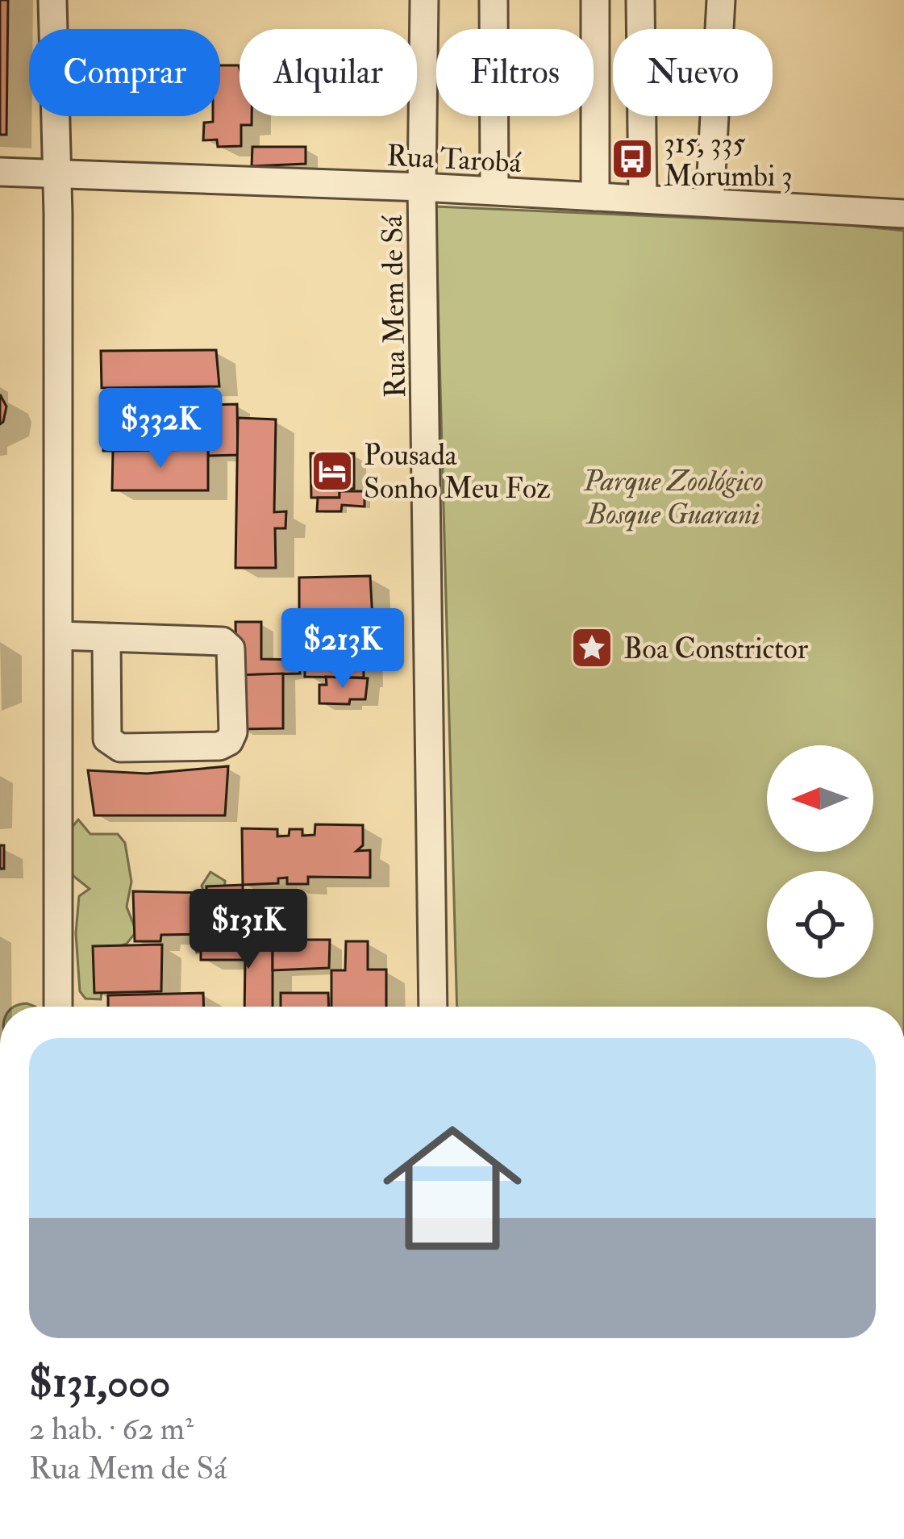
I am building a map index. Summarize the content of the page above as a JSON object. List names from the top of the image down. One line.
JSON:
{"streets":{"street":["Rua Tarobá","Rua Mem de Sá"]},"crossings":[["Rua Tarobá","Rua Mem de Sá"]],"parks":["Parque Zoológico Bosque Guarani"],"places":{"bus stop":["315, 335 Morumbi 3"],"hotel":["Pousada Sonho Meu Foz"],"place":["Boa Constrictor"]},"north":"left","page":{"chip":["Comprar","Alquilar","Filtros","Nuevo"],"price":["$332K","$213K","$131K"],"list":[{"name":"$131,000","note":"2 hab. · 62 m² · Rua Mem de Sá"}]}}
